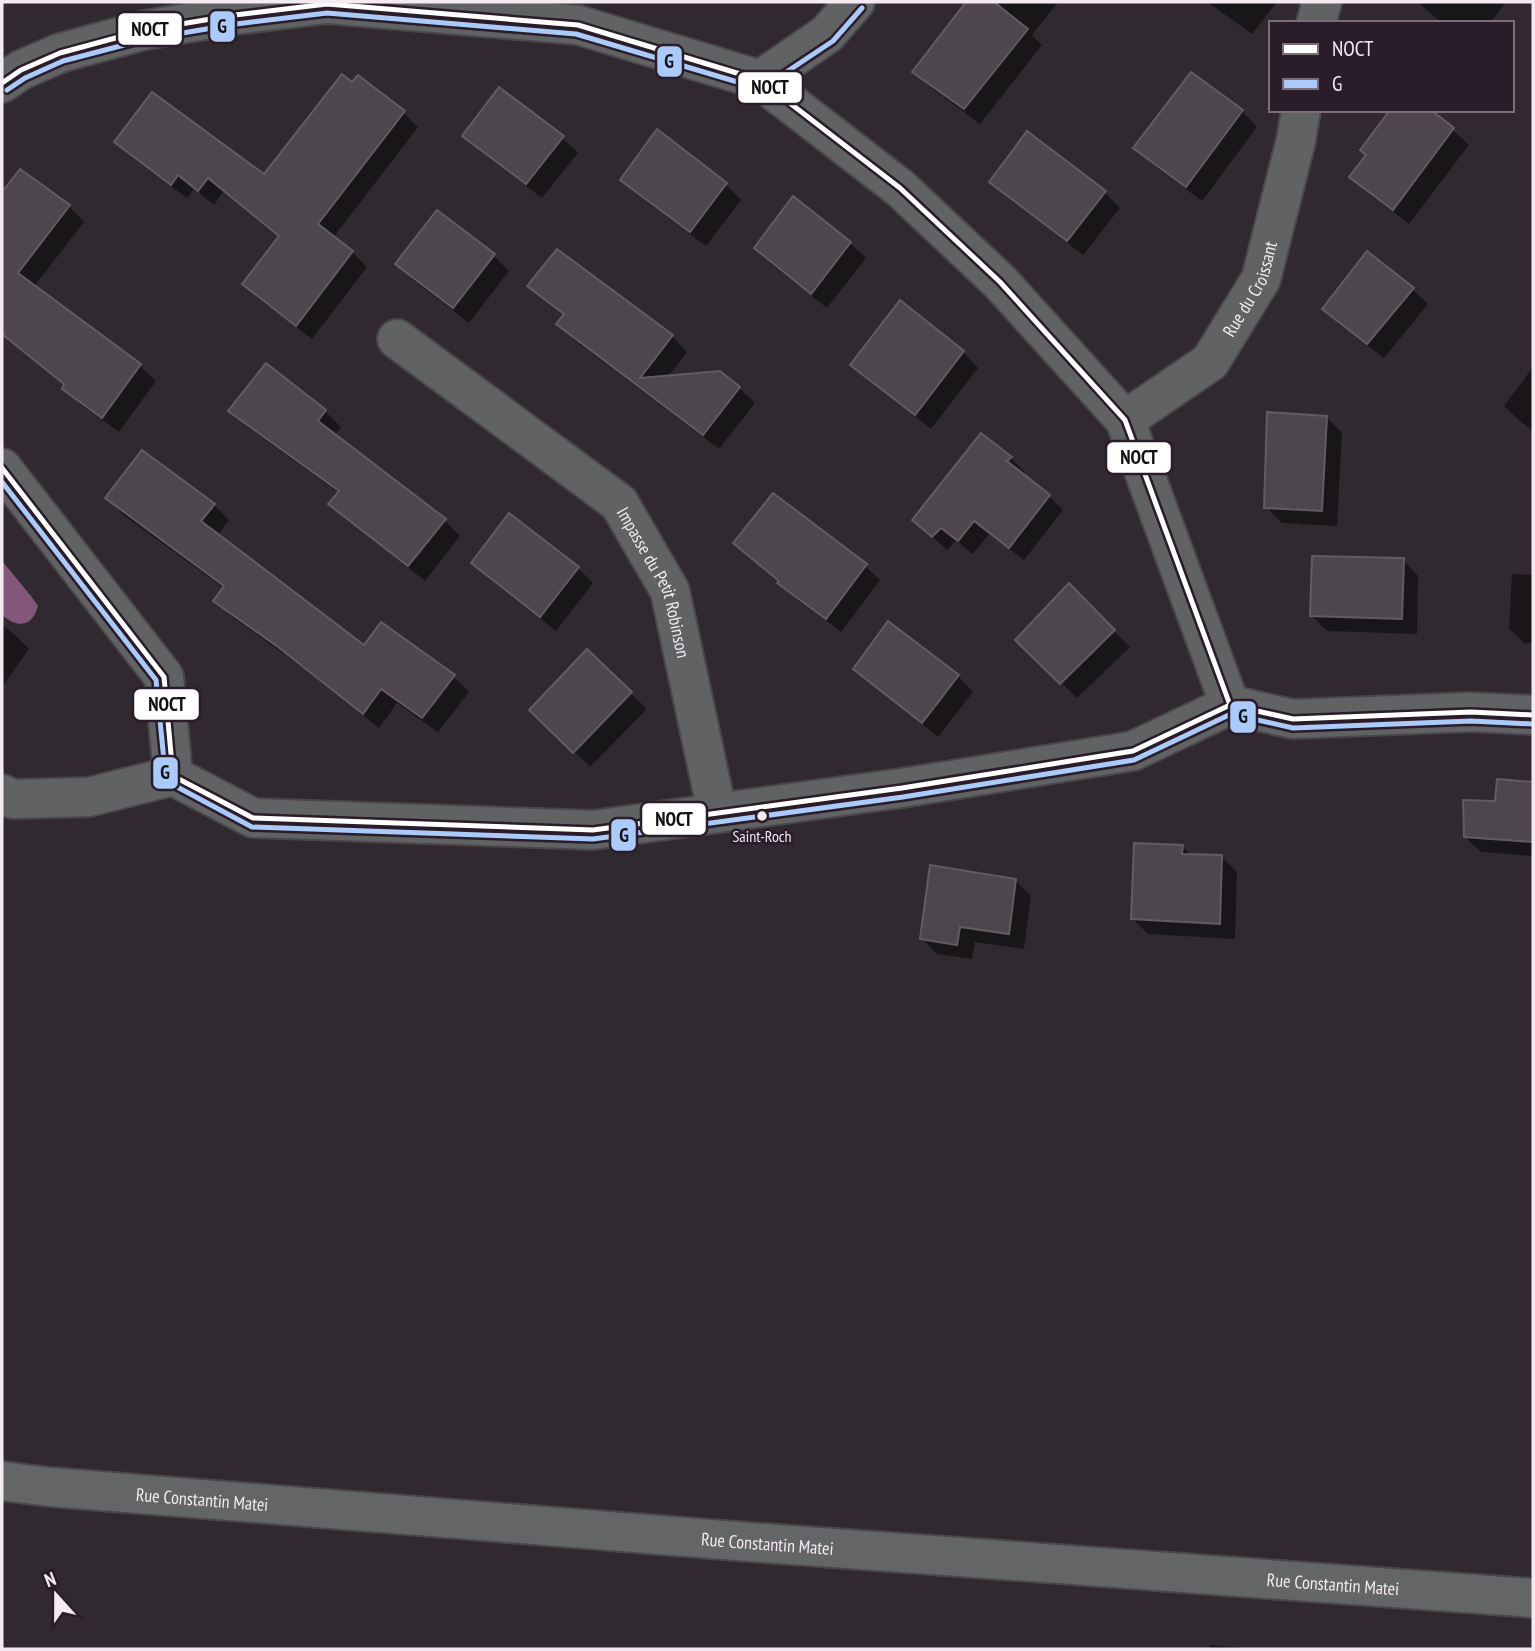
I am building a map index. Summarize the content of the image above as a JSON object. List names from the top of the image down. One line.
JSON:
{"streets":{"street":["Rue du Croissant","Impasse du Petit Robinson","Rue Constantin Matei"]},"places":["Saint-Roch"],"lines":["transit line NOCT","transit line G"],"legend":["NOCT","G"],"north":"top"}
